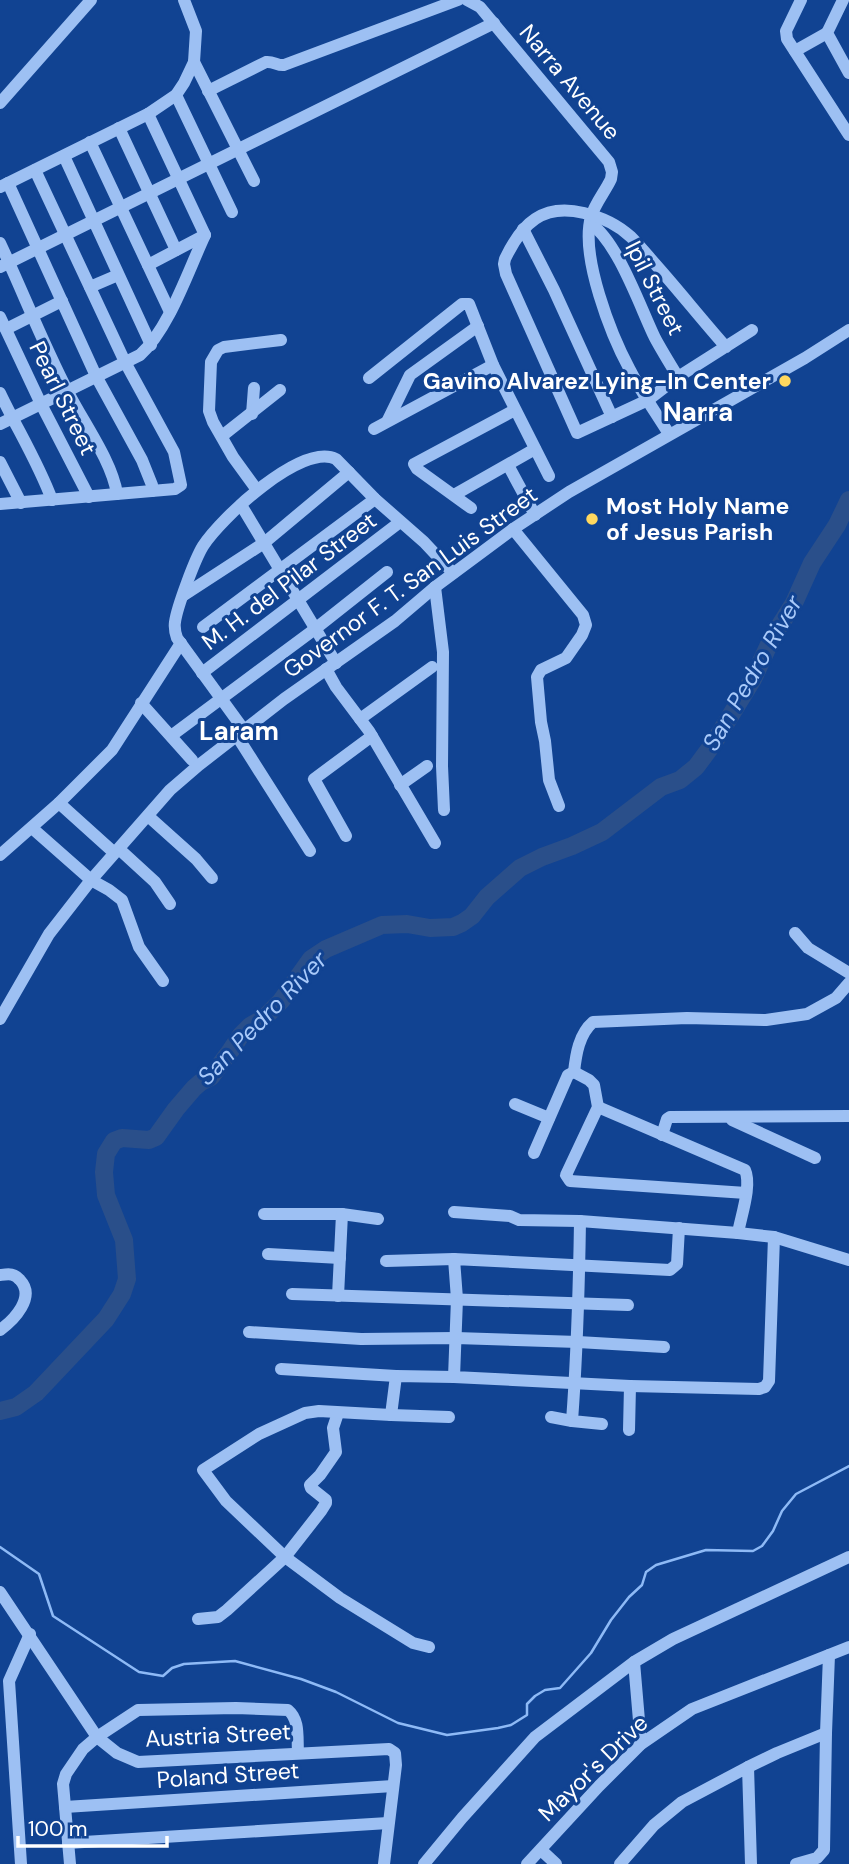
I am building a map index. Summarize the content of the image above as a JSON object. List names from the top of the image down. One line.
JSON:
{"streets":{"street":["Narra Avenue","Ipil Street","Pearl Street","M. H. del Pilar Street","Governor F. T. San Luis Street","Austria Street","Mayor's Drive","Poland Street"]},"crossings":[["Narra Avenue","Ipil Street"],["Narra Avenue","Governor F. T. San Luis Street"],["Austria Street","Poland Street"]],"districts":["Narra","Laram"],"water":["San Pedro River"],"places":["Gavino Alvarez Lying-In Center","Most Holy Name of Jesus Parish"],"scale_bar":"100 m"}
